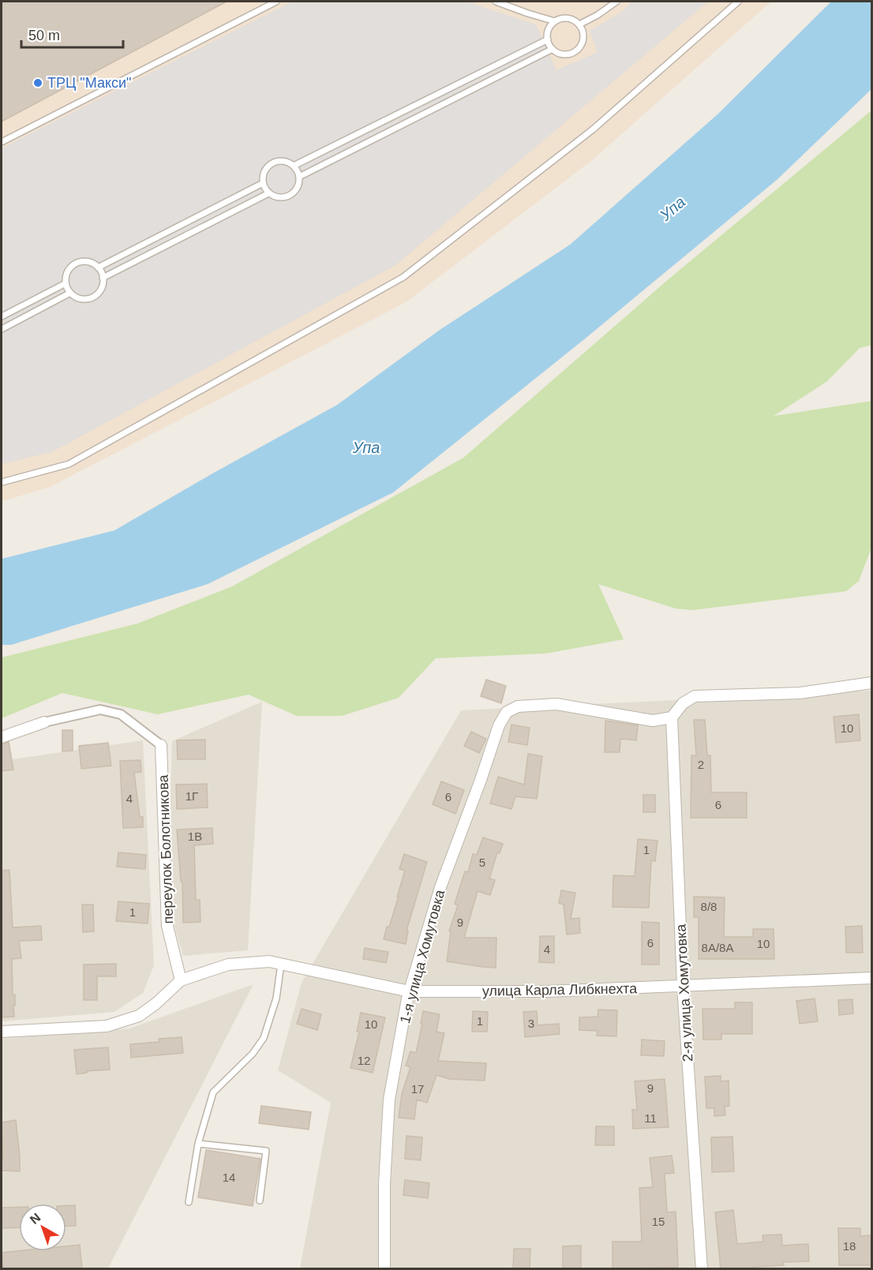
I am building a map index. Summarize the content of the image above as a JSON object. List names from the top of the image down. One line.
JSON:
{"streets":{"street":["переулок Болотникова","1-я улица Хомутовка","улица Карла Либкнехта","2-я улица Хомутовка"]},"crossings":[["переулок Болотникова","улица Карла Либкнехта"],["1-я улица Хомутовка","улица Карла Либкнехта"],["1-я улица Хомутовка","2-я улица Хомутовка"],["улица Карла Либкнехта","2-я улица Хомутовка"]],"water":["Упа"],"places":["ТРЦ \"Макси\""],"house_numbers":["10","2","1Г","6","4","6","1В","1","5","8/8","1","9","6","10","8А/8А","4","1","3","10","12","9","17","11","14","15","18"],"scale_bar":"50 m","north":"top left"}
